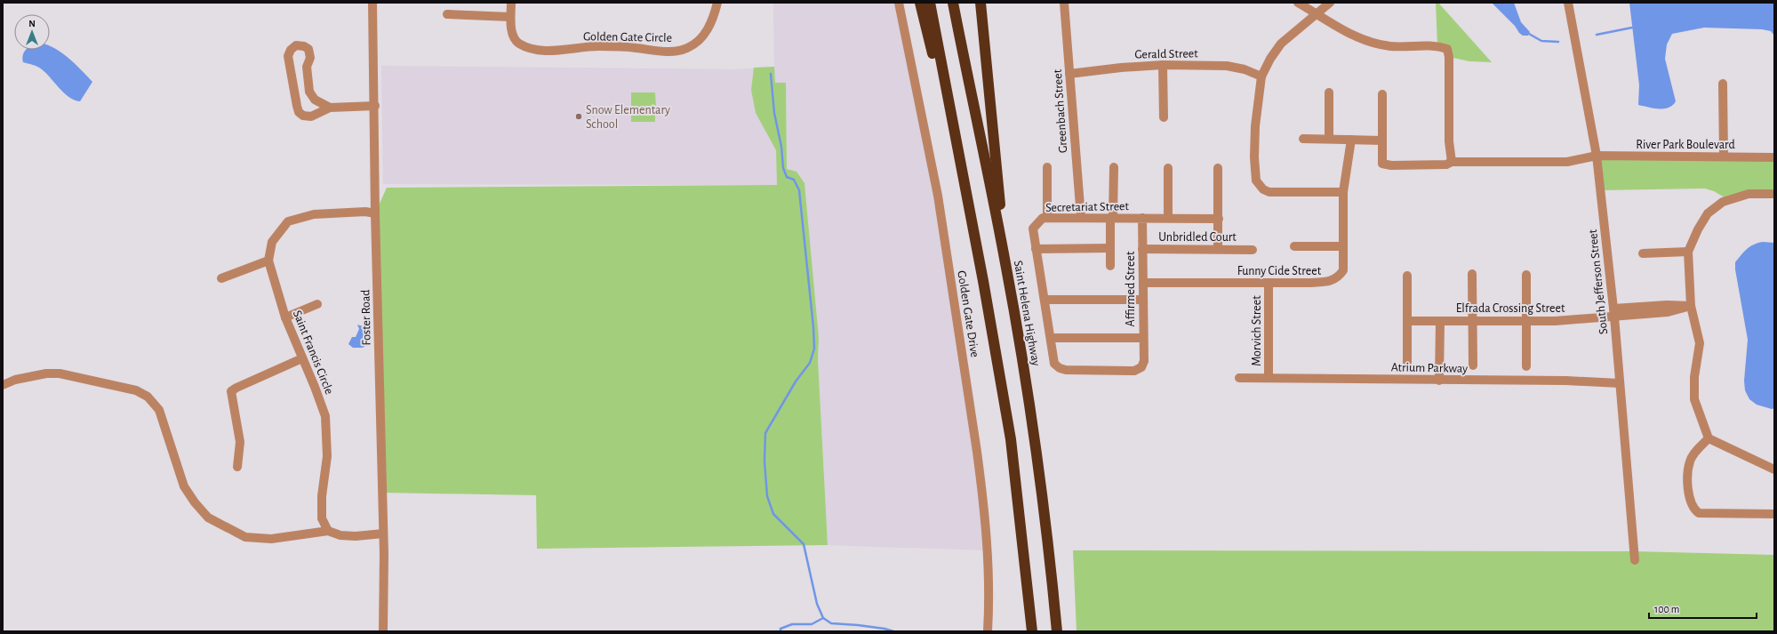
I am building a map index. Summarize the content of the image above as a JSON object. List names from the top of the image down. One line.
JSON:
{"streets":{"highway":["Saint Helena Highway"],"street":["Golden Gate Circle","Gerald Street","Greenbach Street","River Park Boulevard","Secretariat Street","Unbridled Court","Funny Cide Street","South Jefferson Street","Affirmed Street","Elfrada Crossing Street","Golden Gate Drive","Foster Road","Morvich Street","Saint Francis Circle","Atrium Parkway"]},"crossings":[["Gerald Street","Greenbach Street"],["Greenbach Street","Secretariat Street"],["River Park Boulevard","South Jefferson Street"],["Secretariat Street","Affirmed Street"],["Unbridled Court","Affirmed Street"],["Funny Cide Street","Affirmed Street"],["Funny Cide Street","Morvich Street"],["South Jefferson Street","Elfrada Crossing Street"],["South Jefferson Street","Atrium Parkway"],["Foster Road","Saint Francis Circle"],["Morvich Street","Atrium Parkway"]],"places":["Snow Elementary School"],"scale_bar":"100 m","north":"top"}
